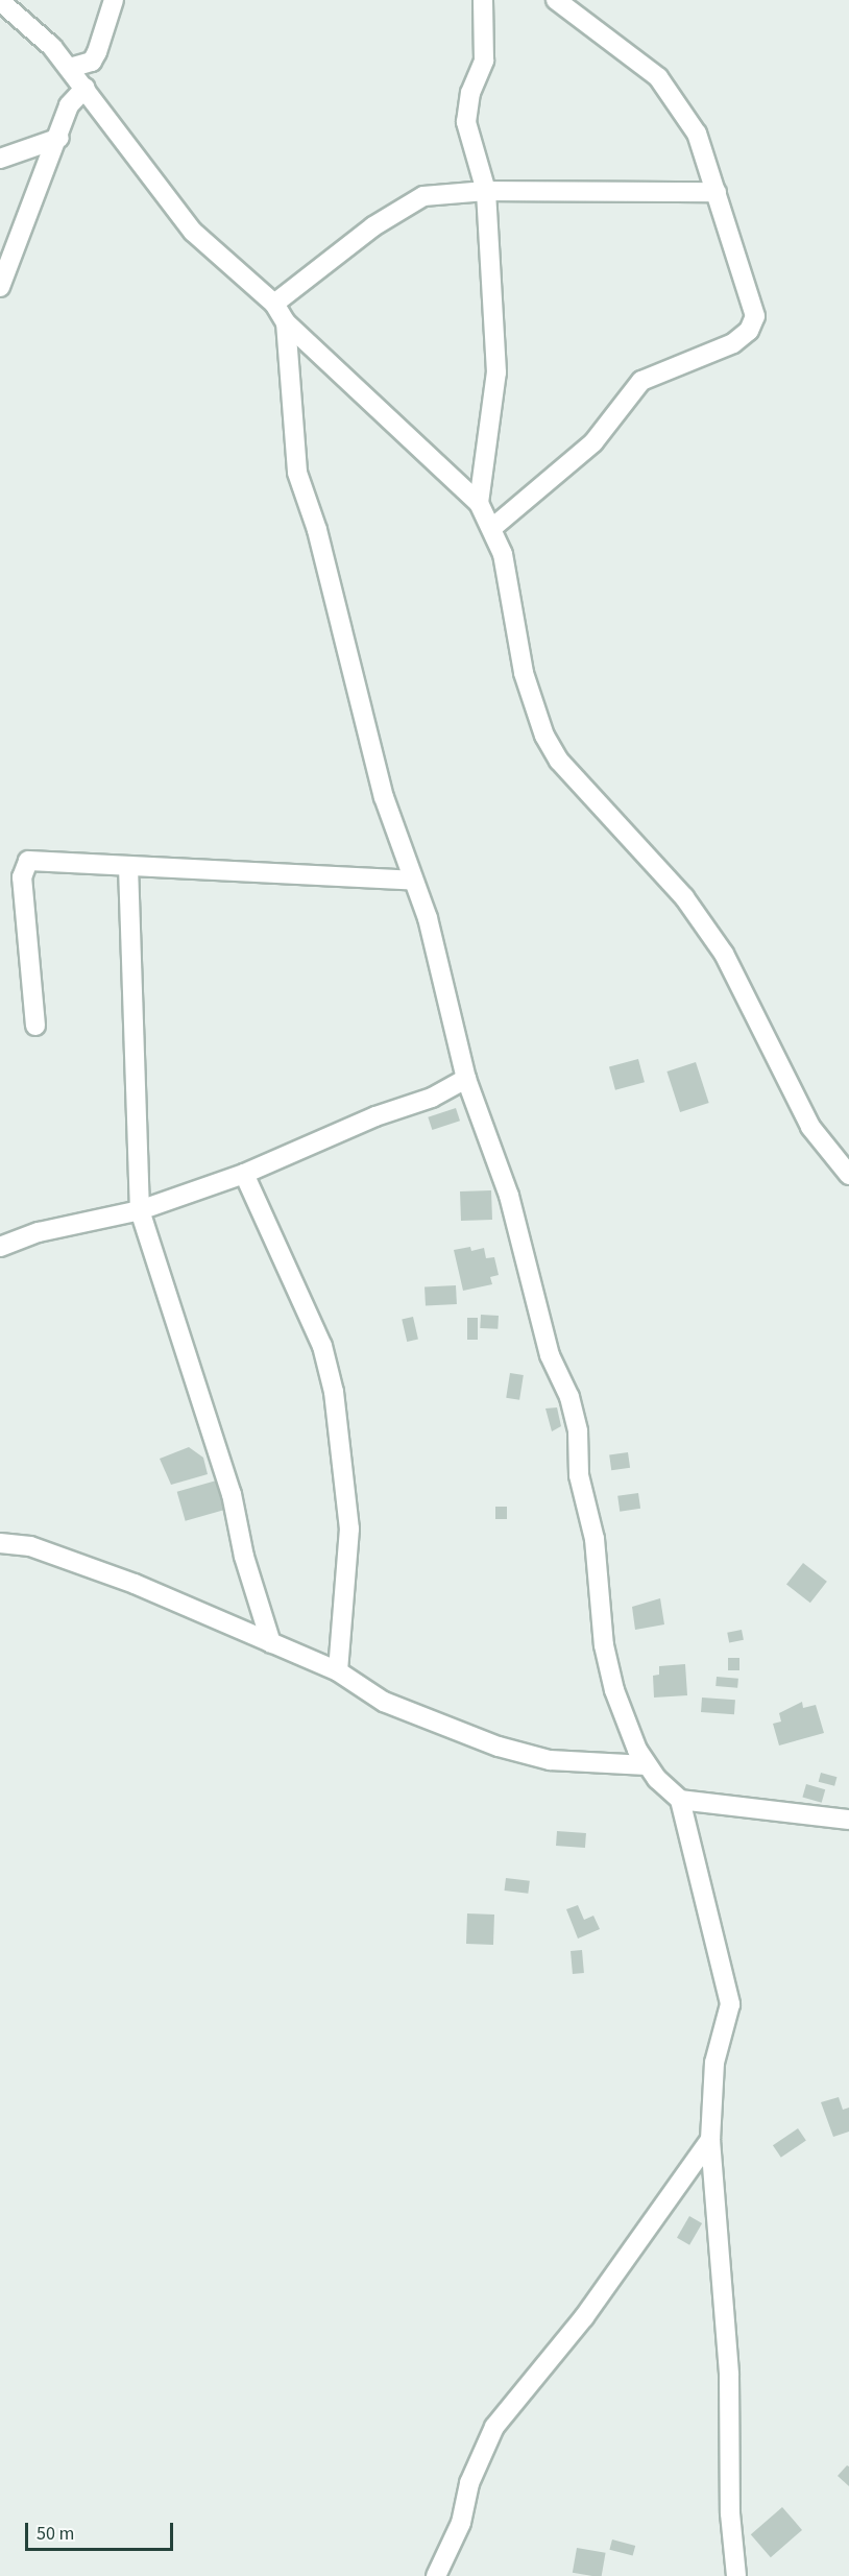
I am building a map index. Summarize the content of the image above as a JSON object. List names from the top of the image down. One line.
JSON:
{"scale_bar":"50 m"}
